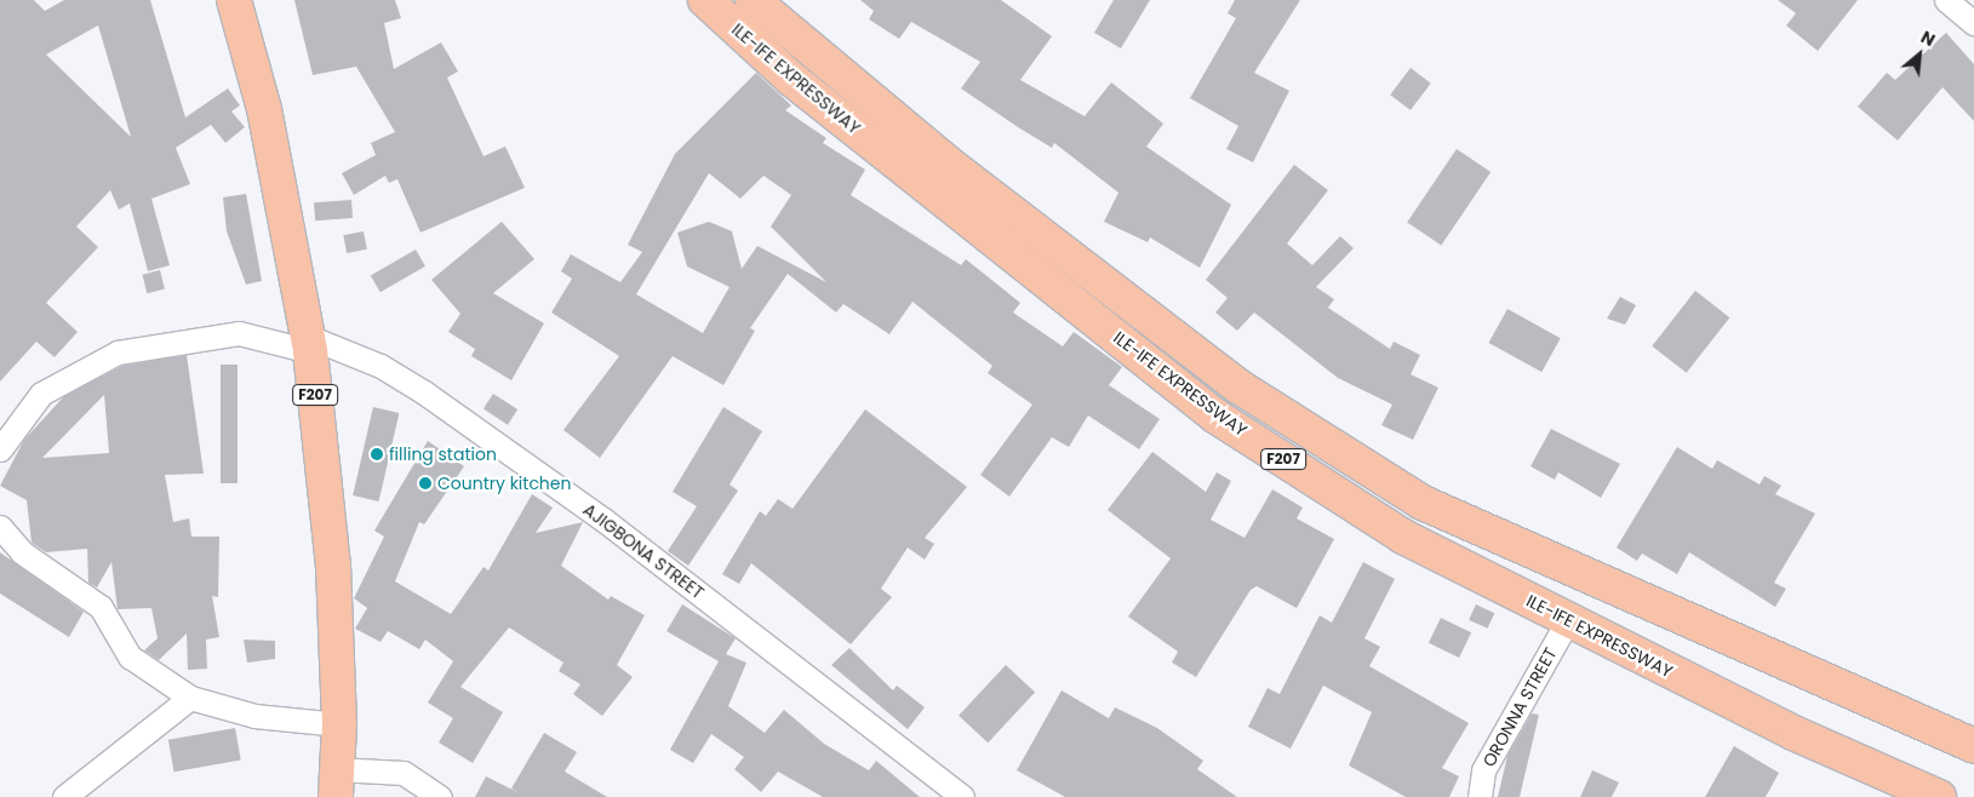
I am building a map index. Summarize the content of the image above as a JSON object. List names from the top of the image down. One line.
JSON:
{"streets":{"main road":["ILE-IFE EXPRESSWAY","F207"],"street":["AJIGBONA STREET","ORONNA STREET"]},"crossings":[["ILE-IFE EXPRESSWAY","ORONNA STREET"],["F207","AJIGBONA STREET"]],"places":["filling station","Country kitchen"],"north":"top right"}
